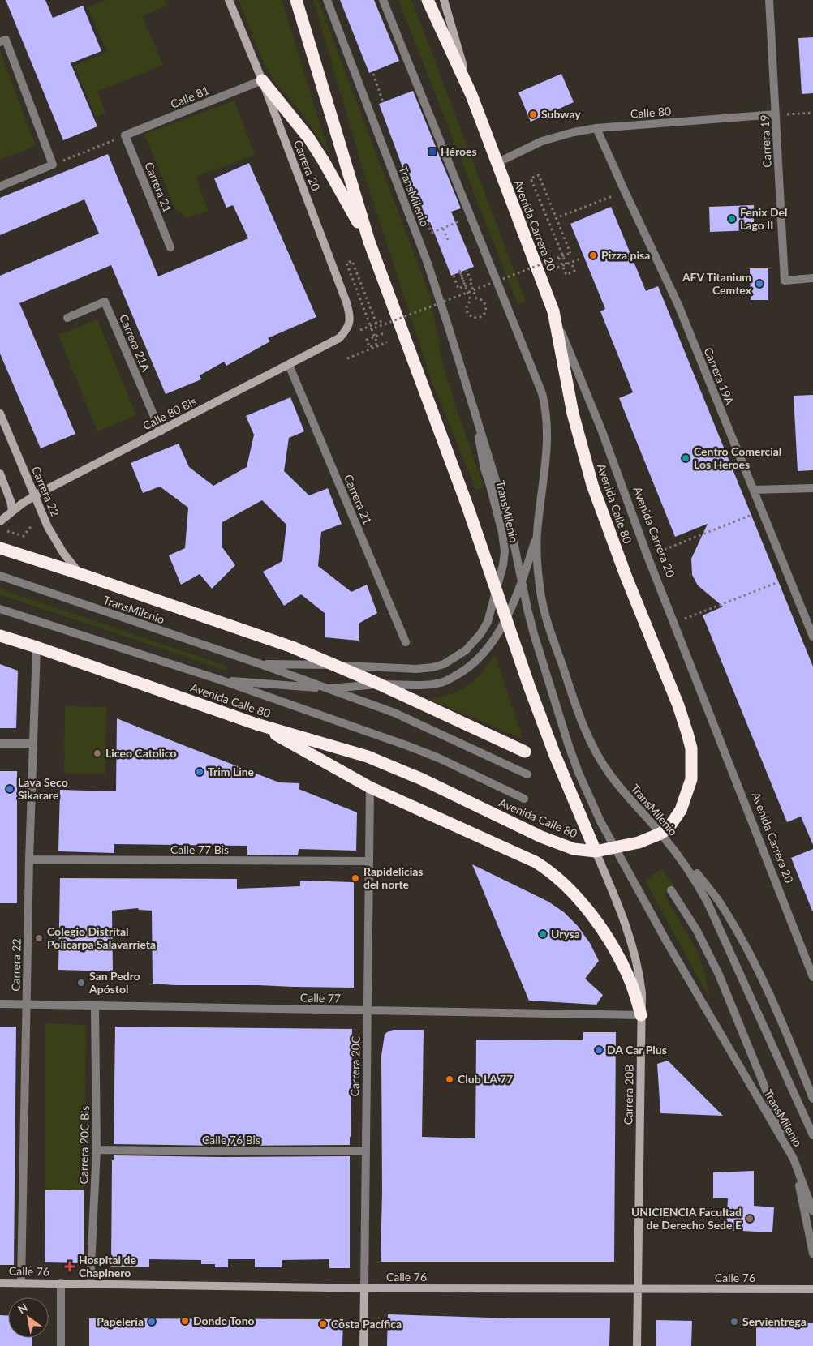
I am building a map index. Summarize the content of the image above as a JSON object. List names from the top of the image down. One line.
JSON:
{"streets":{"highway":["Avenida Carrera 20","Avenida Calle 80"],"street":["Calle 81","Calle 80","Carrera 19","Carrera 20","Carrera 21","TransMilenio","Carrera 21A","Carrera 19A","Calle 80 Bis","Carrera 22","Calle 77 Bis","Calle 77","Carrera 20C","Carrera 20B","Calle 76 Bis","Carrera 20C Bis","Calle 76"]},"crossings":[["Calle 81","Carrera 20"],["Calle 81","Carrera 21"],["Calle 80","Carrera 19"],["Calle 80","Avenida Carrera 20"],["Calle 80","Carrera 19A"],["Carrera 20","Calle 80 Bis"],["Carrera 21","Calle 80 Bis"],["TransMilenio","Avenida Calle 80"],["Avenida Carrera 20","Avenida Calle 80"],["Carrera 21A","Calle 80 Bis"],["Calle 80 Bis","Carrera 22"],["Carrera 22","Avenida Calle 80"],["Carrera 22","Calle 77 Bis"],["Carrera 22","Calle 77"],["Carrera 22","Calle 76"],["Avenida Calle 80","Carrera 20B"],["Calle 77 Bis","Carrera 20C"],["Calle 77","Carrera 20C"],["Calle 77","Carrera 20B"],["Calle 77","Carrera 20C Bis"],["Carrera 20C","Calle 76 Bis"],["Carrera 20C","Calle 76"],["Carrera 20B","Calle 76"],["Calle 76 Bis","Carrera 20C Bis"],["Carrera 20C Bis","Calle 76"]],"places":{"other":["Subway","Fenix Del Lago II","Pizza pisa","AFV Titanium Cemtex","Centro Comercial Los Heroes","Liceo Catolico","Trim Line","Lava Seco Sikarare","Rapidelicias del norte","Urysa","Colegio Distrital Policarpa Salavarrieta","San Pedro Apóstol","DA Car Plus","Club LA 77","UNICIENCIA Facultad de Derecho Sede E","Donde Tono","Papelería","Servientrega","Costa Pacífica"],"transit":["Héroes"],"health":["Hospital de Chapinero"]},"north":"top left"}
